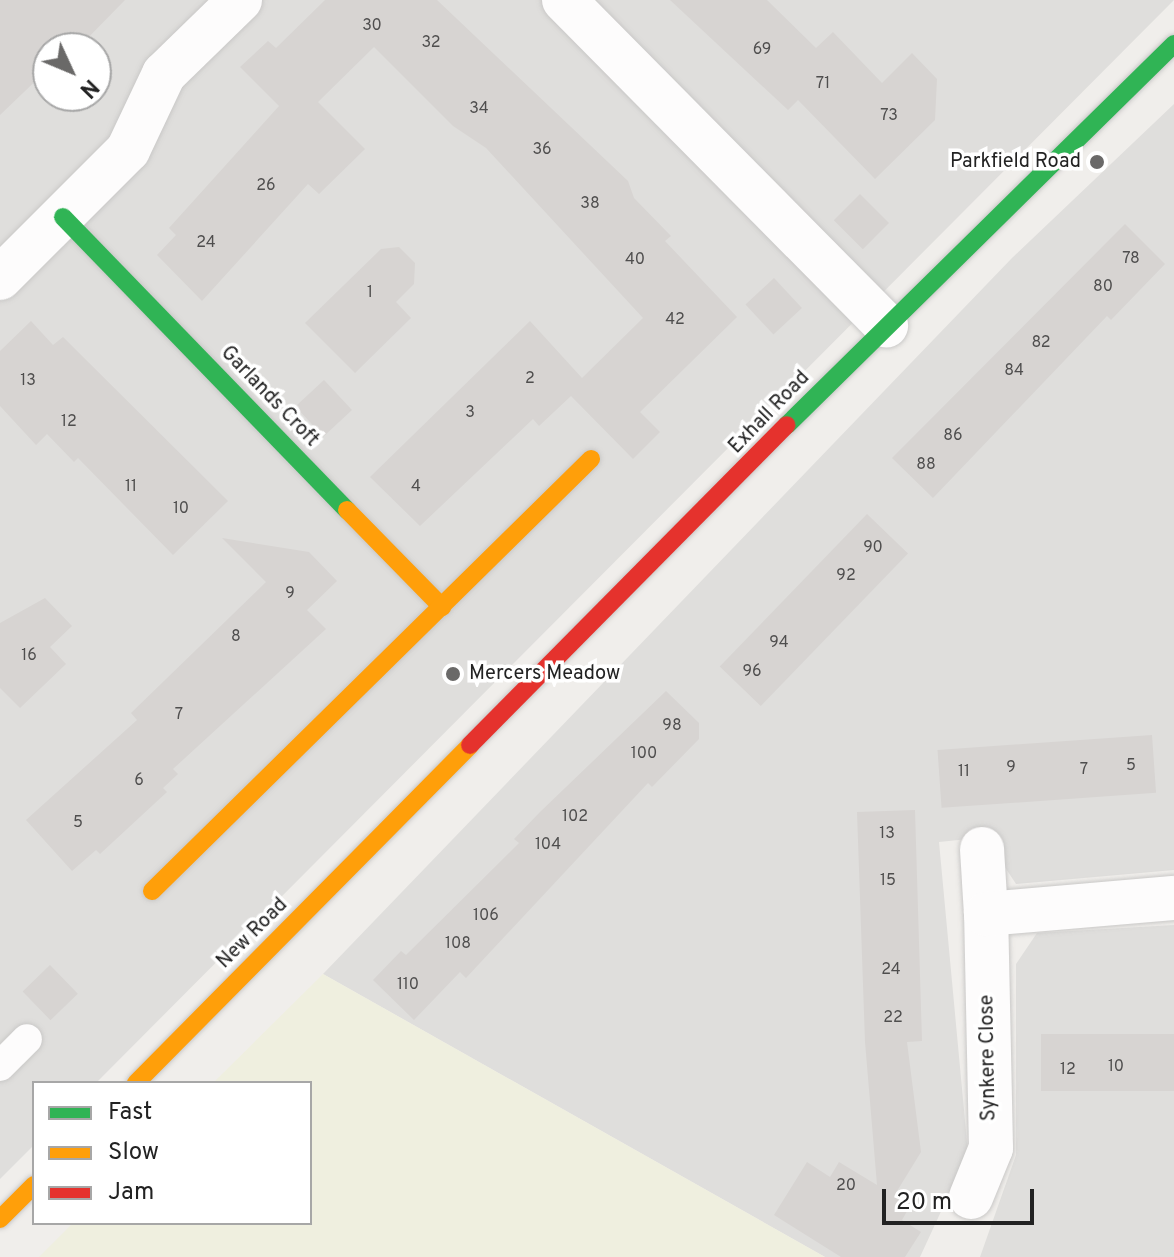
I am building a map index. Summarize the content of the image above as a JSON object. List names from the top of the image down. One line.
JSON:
{"streets":{"street":["Garlands Croft","Exhall Road","New Road","Synkere Close"]},"crossings":[["Exhall Road","New Road"]],"places":["Parkfield Road","Mercers Meadow"],"house_numbers":["30","32","69","71","34","73","36","26","38","24","78","40","80","1","42","82","84","2","13","3","12","86","88","11","4","10","90","92","9","8","94","16","96","7","98","100","5","9","7","11","6","102","5","13","104","15","106","108","24","110","22","10","12","20"],"legend":["Fast","Slow","Jam"],"scale_bar":"20 m","north":"bottom right"}
